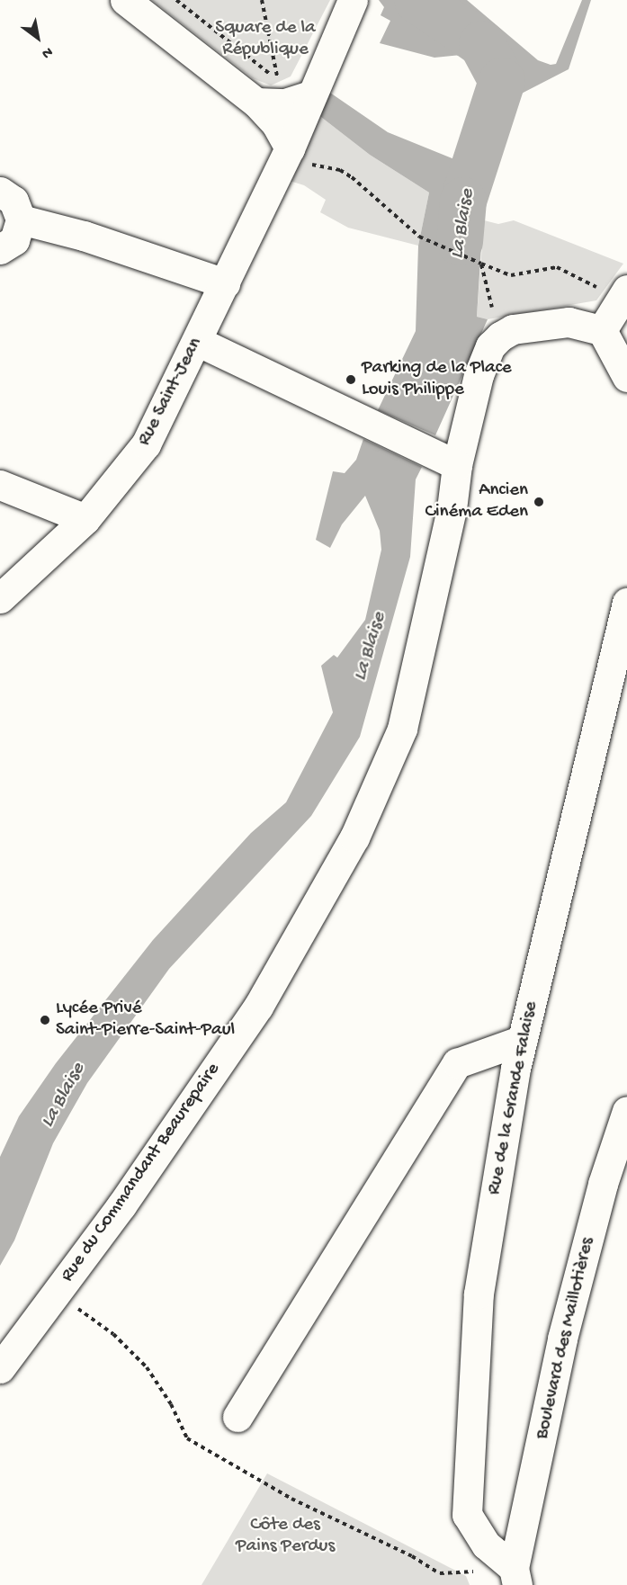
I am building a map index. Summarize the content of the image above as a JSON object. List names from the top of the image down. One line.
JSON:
{"streets":{"street":["Rue Saint-Jean","Rue de la Grande Falaise","Rue du Commandant Beaurepaire","Boulevard des Maillotières"]},"crossings":[["Rue de la Grande Falaise","Boulevard des Maillotières"]],"water":["La Blaise"],"parks":["Square de la République","Côte des Pains Perdus"],"places":["Parking de la Place Louis Philippe","Ancien Cinéma Eden","Lycée Privé Saint-Pierre-Saint-Paul"],"north":"bottom right"}
